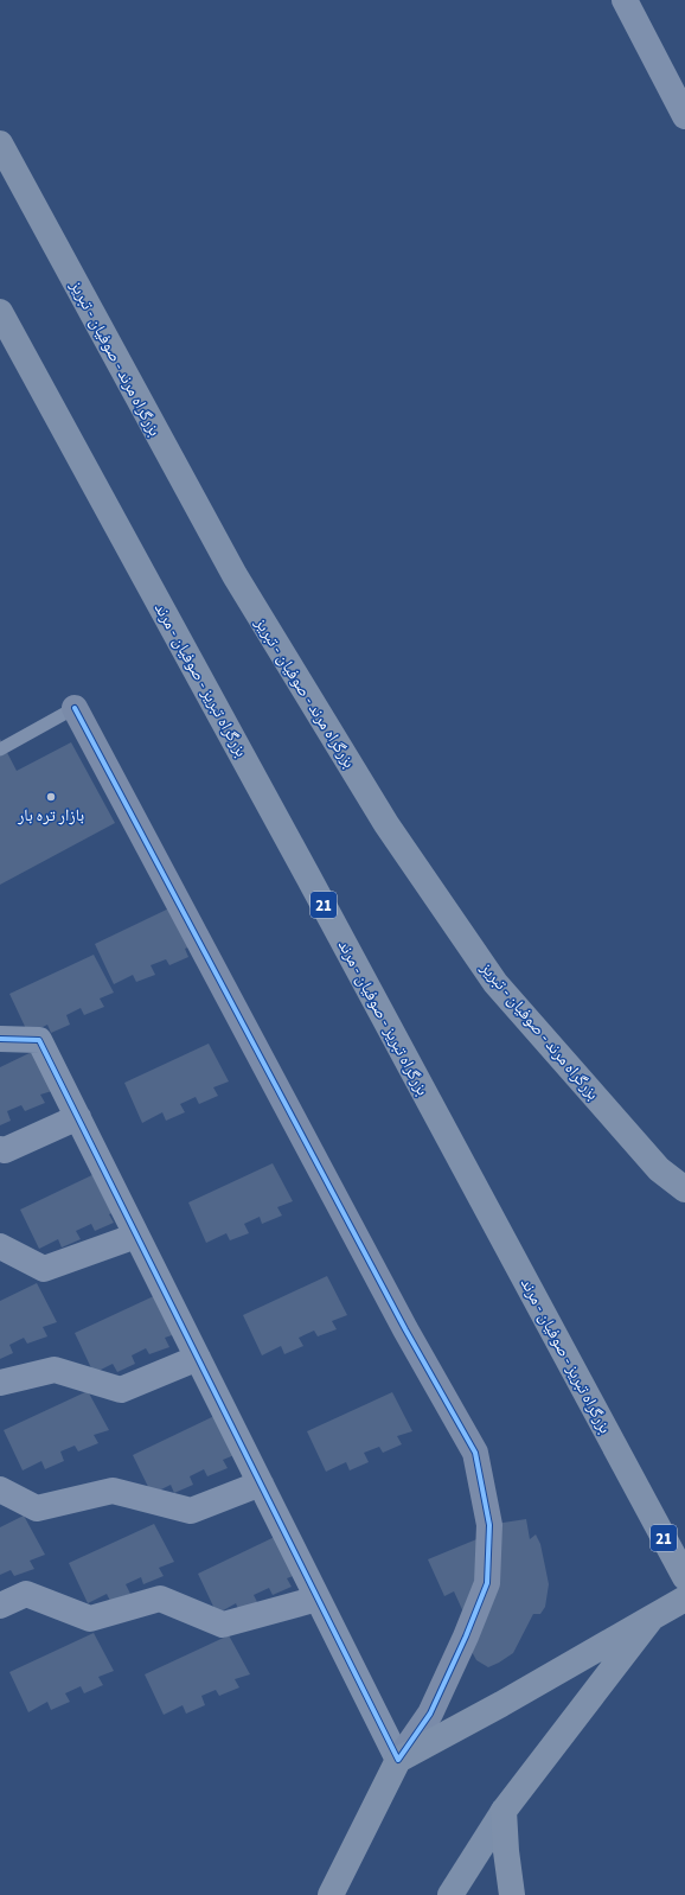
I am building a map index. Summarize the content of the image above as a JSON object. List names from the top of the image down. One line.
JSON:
{"streets":{"highway":["بزرگراه مرند - صوفیان - تبریز","بزرگراه تبریز - صوفیان - مرند","21"]},"places":["بازار تره بار"]}
